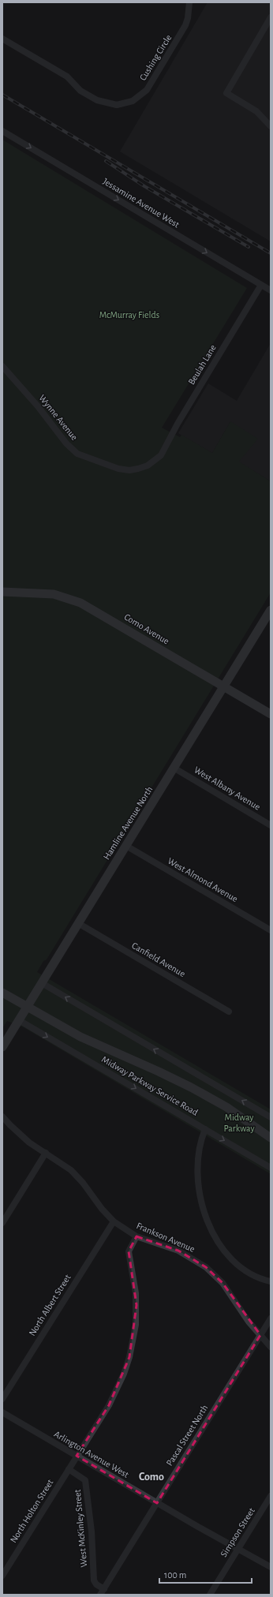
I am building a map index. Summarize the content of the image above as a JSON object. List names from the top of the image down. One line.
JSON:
{"streets":{"street":["Cushing Circle","Jessamine Avenue West","Beulah Lane","Wynne Avenue","Como Avenue","West Albany Avenue","Hamline Avenue North","West Almond Avenue","Canfield Avenue","Midway Parkway Service Road","Frankson Avenue","North Albert Street","Pascal Street North","Arlington Avenue West","North Holton Street","West McKinley Street","Simpson Street"]},"crossings":[["Jessamine Avenue West","Beulah Lane"],["Beulah Lane","Wynne Avenue"],["Como Avenue","Hamline Avenue North"],["West Albany Avenue","Hamline Avenue North"],["Hamline Avenue North","West Almond Avenue"],["Hamline Avenue North","Canfield Avenue"],["Hamline Avenue North","Midway Parkway Service Road"],["Frankson Avenue","North Albert Street"],["Frankson Avenue","Pascal Street North"],["Pascal Street North","Arlington Avenue West"],["Pascal Street North","West McKinley Street"],["Arlington Avenue West","North Holton Street"],["Arlington Avenue West","Simpson Street"],["North Holton Street","West McKinley Street"]],"one_way":["Jessamine Avenue West"],"districts":["Como"],"parks":["McMurray Fields","Midway Parkway"],"scale_bar":"100 m"}
